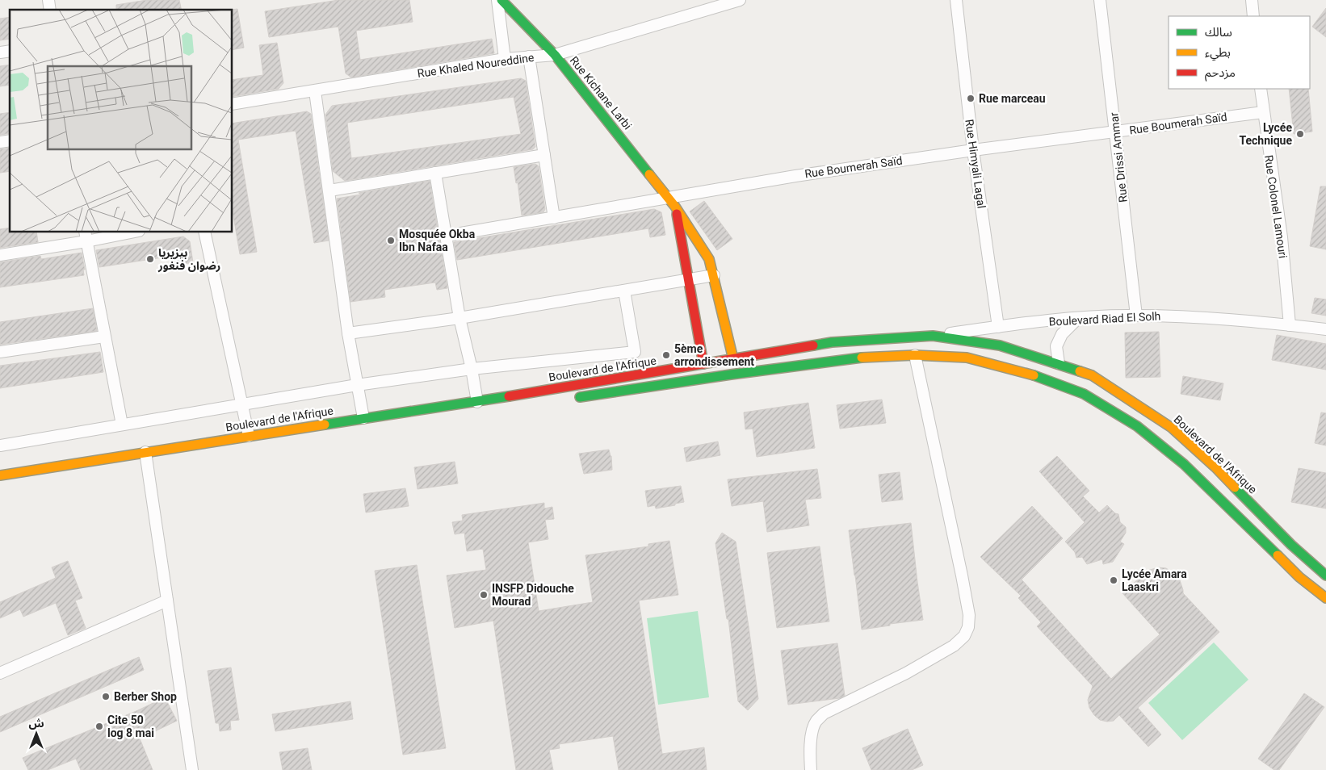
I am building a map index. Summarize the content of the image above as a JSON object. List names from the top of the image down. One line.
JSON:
{"streets":{"main road":["Rue Kichane Larbi","Boulevard de l'Afrique"],"street":["Rue Khaled Noureddine","Rue Boumerah Saïd","Rue Drissi Ammar","Rue Himyali Lagal","Rue Colonel Lamouri","Boulevard Riad El Solh"]},"crossings":[["Rue Khaled Noureddine","Rue Kichane Larbi"],["Rue Kichane Larbi","Rue Boumerah Saïd"],["Rue Kichane Larbi","Boulevard de l'Afrique"],["Rue Boumerah Saïd","Rue Drissi Ammar"],["Rue Boumerah Saïd","Rue Himyali Lagal"],["Rue Boumerah Saïd","Rue Colonel Lamouri"],["Rue Drissi Ammar","Boulevard Riad El Solh"],["Rue Himyali Lagal","Boulevard Riad El Solh"],["Rue Colonel Lamouri","Boulevard Riad El Solh"],["Boulevard Riad El Solh","Boulevard de l'Afrique"]],"places":["Rue marceau","Lycée Technique","Mosquée Okba Ibn Nafaa","بيزيريا رضوان فنغور","5ème arrondissement","Lycée Amara Laaskri","INSFP Didouche Mourad","Berber Shop","Cite 50 log 8 mai"],"legend":["سالك","بطيء","مزدحم"],"north":"top"}
